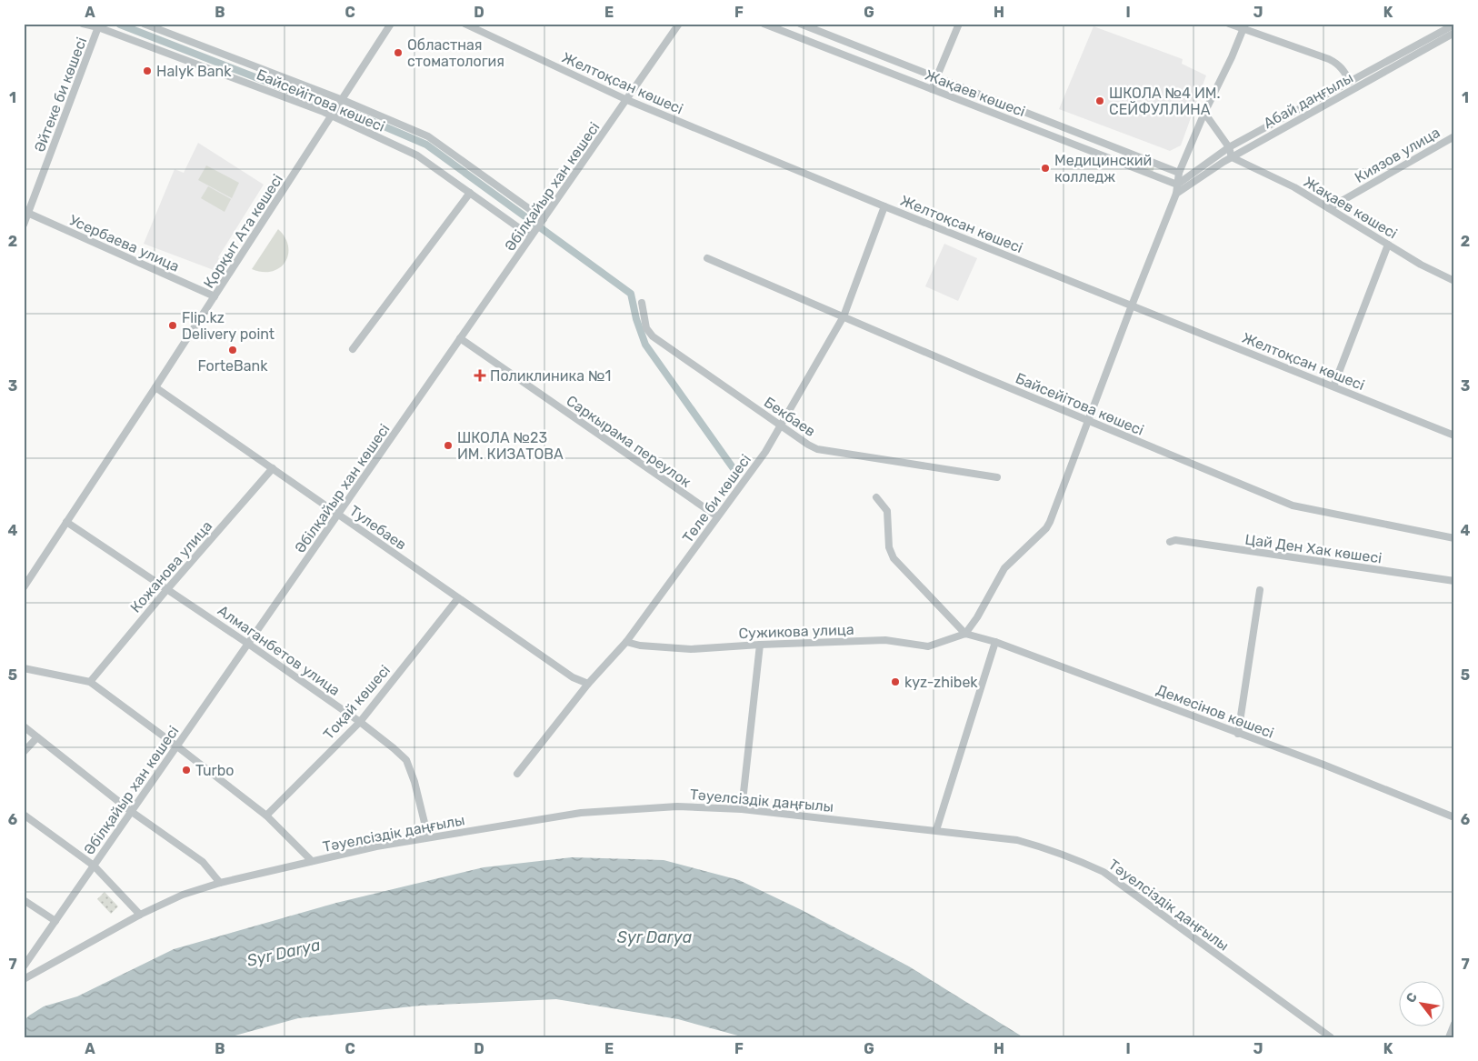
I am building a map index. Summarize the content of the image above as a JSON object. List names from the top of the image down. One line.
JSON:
{"streets":{"street":["Желтоқсан көшесі","Жақаев көшесі","Әйтеке би көшесі","Байсейітова көшесі","Абай даңғылы","Киязов улица","Әбілқайыр хан көшесі","Қорқыт Ата көшесі","Усербаева улица","Бекбаев","Саркырама переулок","Төле би көшесі","Тулебаев","Цай Ден Хак көшесі","Кожанова улица","Сужикова улица","Алмаганбетов улица","Тоқай көшесі","Демесінов көшесі","Тәуелсіздік даңғылы"]},"crossings":[["Желтоқсан көшесі","Әбілқайыр хан көшесі"],["Желтоқсан көшесі","Төле би көшесі"],["Жақаев көшесі","Абай даңғылы"],["Жақаев көшесі","Киязов улица"],["Әйтеке би көшесі","Байсейітова көшесі"],["Әйтеке би көшесі","Усербаева улица"],["Байсейітова көшесі","Әбілқайыр хан көшесі"],["Байсейітова көшесі","Қорқыт Ата көшесі"],["Байсейітова көшесі","Төле би көшесі"],["Әбілқайыр хан көшесі","Саркырама переулок"],["Әбілқайыр хан көшесі","Тулебаев"],["Әбілқайыр хан көшесі","Алмаганбетов улица"],["Қорқыт Ата көшесі","Усербаева улица"],["Қорқыт Ата көшесі","Тулебаев"],["Қорқыт Ата көшесі","Алмаганбетов улица"],["Бекбаев","Төле би көшесі"],["Саркырама переулок","Төле би көшесі"],["Төле би көшесі","Тулебаев"],["Төле би көшесі","Сужикова улица"],["Тулебаев","Кожанова улица"],["Тулебаев","Тоқай көшесі"],["Кожанова улица","Алмаганбетов улица"],["Сужикова улица","Демесінов көшесі"],["Алмаганбетов улица","Тоқай көшесі"],["Алмаганбетов улица","Тәуелсіздік даңғылы"]],"water":["Syr Darya"],"places":{"other":["Областная стоматология","Halyk Bank","ШКОЛА №4 ИМ. СЕЙФУЛЛИНА","Медицинский колледж","Flip.kz Delivery point","ForteBank","ШКОЛА №23 ИМ. КИЗАТОВА","kyz-zhibek","Turbo"],"health":["Поликлиника №1"]},"north":"top left","grid":{"columns":["A","B","C","D","E","F","G","H","I","J","K"],"rows":["1","2","3","4","5","6","7"]}}
